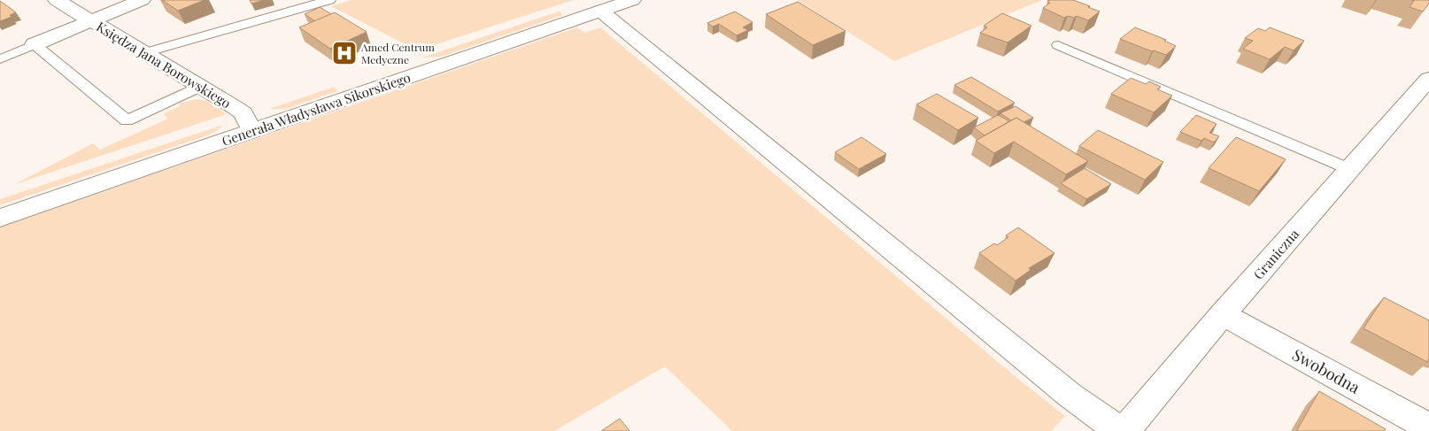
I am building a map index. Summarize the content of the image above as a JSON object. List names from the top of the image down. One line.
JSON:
{"streets":{"street":["Księdza Jana Borowskiego","Generała Władysława Sikorskiego","Graniczna","Swobodna"]},"crossings":[["Księdza Jana Borowskiego","Generała Władysława Sikorskiego"],["Graniczna","Swobodna"]],"places":{"hospital":["Amed Centrum Medyczne"]}}
